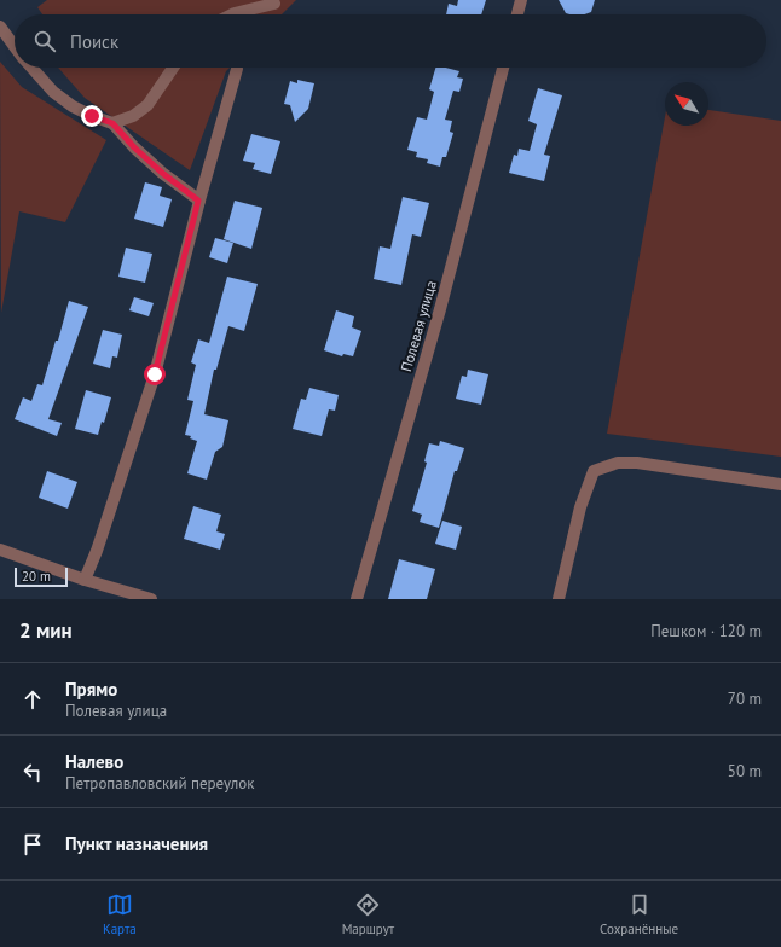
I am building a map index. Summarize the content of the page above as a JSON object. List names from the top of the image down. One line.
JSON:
{"streets":{"street":["Полевая улица"]},"scale_bar":"20 m","north":"top left","page":{"search":"Поиск","scale":"20 m","heading":["2 мин","Пешком · 120 m"],"list":[["Прямо","Полевая улица","70 m"],["Налево","Петропавловский переулок","50 m"],"Пункт назначения"],"nav":["Карта","Маршрут","Сохранённые"]}}
